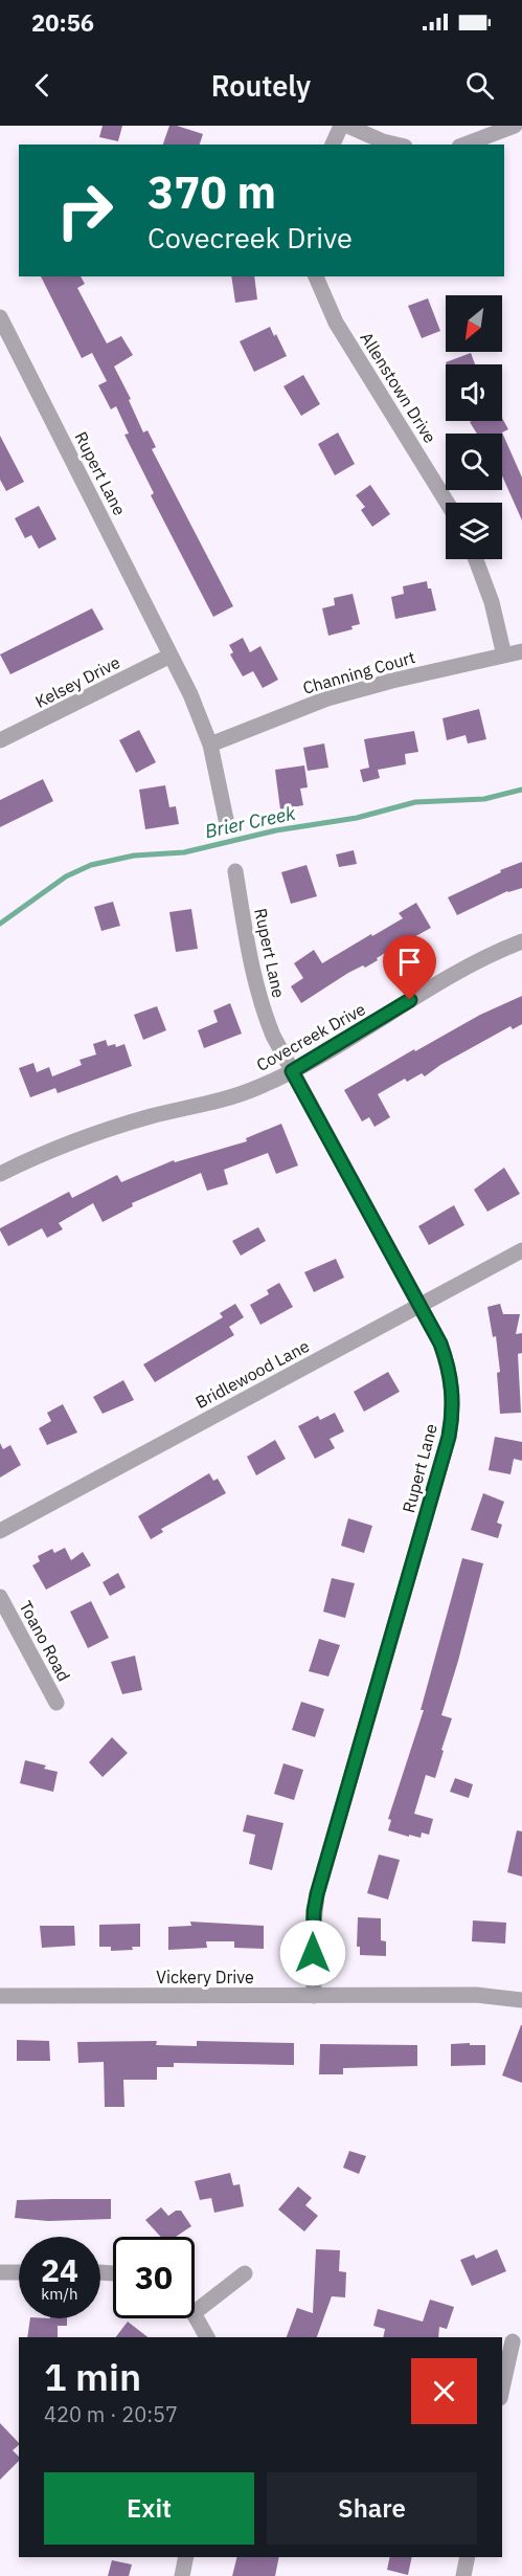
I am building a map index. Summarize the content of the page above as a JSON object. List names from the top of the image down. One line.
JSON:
{"streets":{"street":["Allenstown Drive","Rupert Lane","Channing Court","Kelsey Drive","Covecreek Drive","Bridlewood Lane","Toano Road","Vickery Drive"]},"crossings":[["Rupert Lane","Channing Court"],["Rupert Lane","Kelsey Drive"],["Rupert Lane","Covecreek Drive"],["Rupert Lane","Bridlewood Lane"],["Rupert Lane","Vickery Drive"]],"water":["Brier Creek"],"north":"bottom left","page":{"status":"20:56","header":"Routely","turn":["370 m","Covecreek Drive"],"speed":"24 km/h","limit":"30","heading":["1 min","420 m · 20:57"],"buttons":["Exit","Share"]}}
